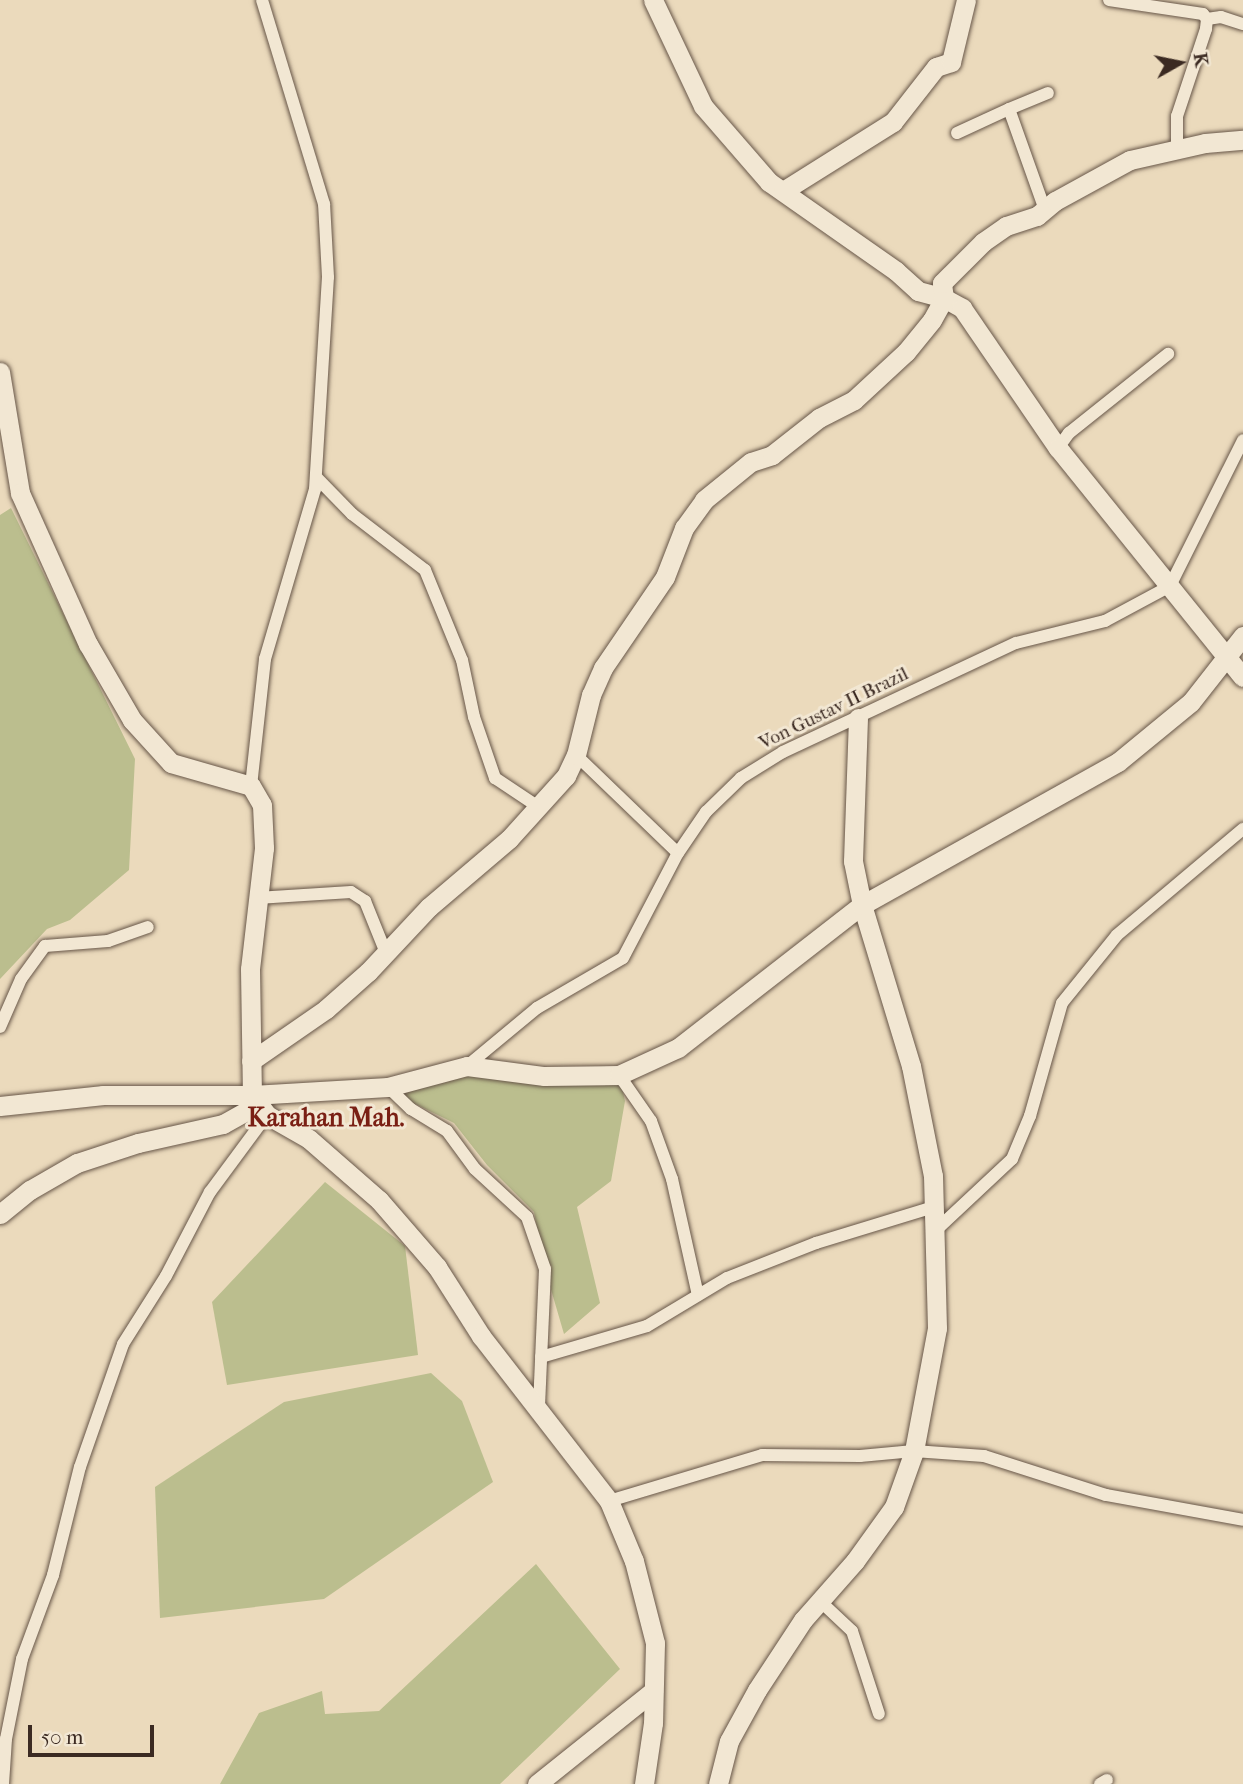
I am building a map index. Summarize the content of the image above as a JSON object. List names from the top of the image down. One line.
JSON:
{"streets":{"street":["Von Gustav II Brazil"]},"districts":["Karahan Mah."],"scale_bar":"50 m","north":"right"}
